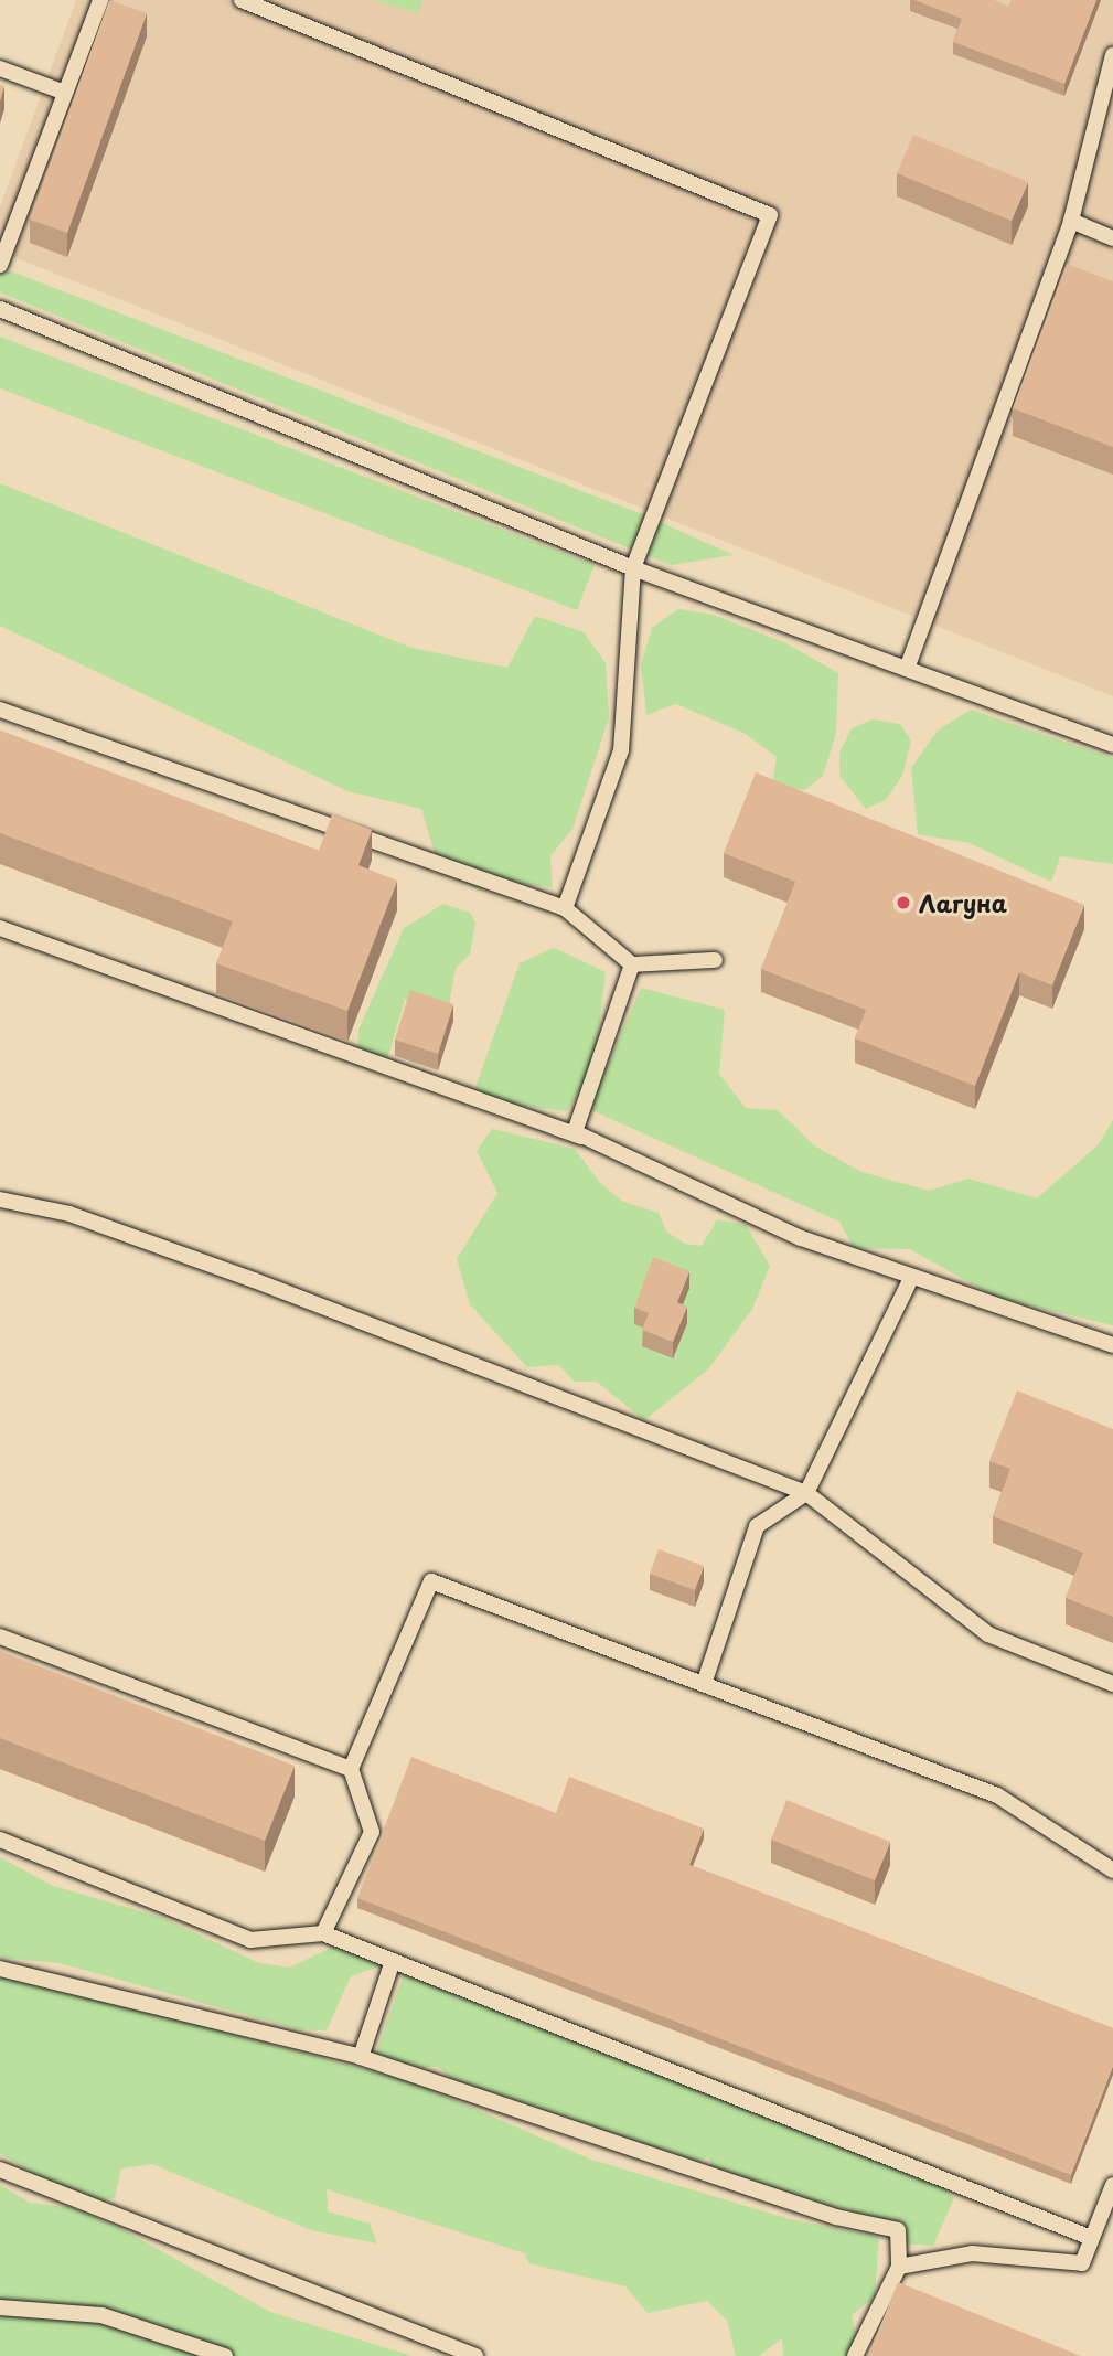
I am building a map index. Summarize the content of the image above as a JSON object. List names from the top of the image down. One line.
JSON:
{"places":["Лагуна"]}
